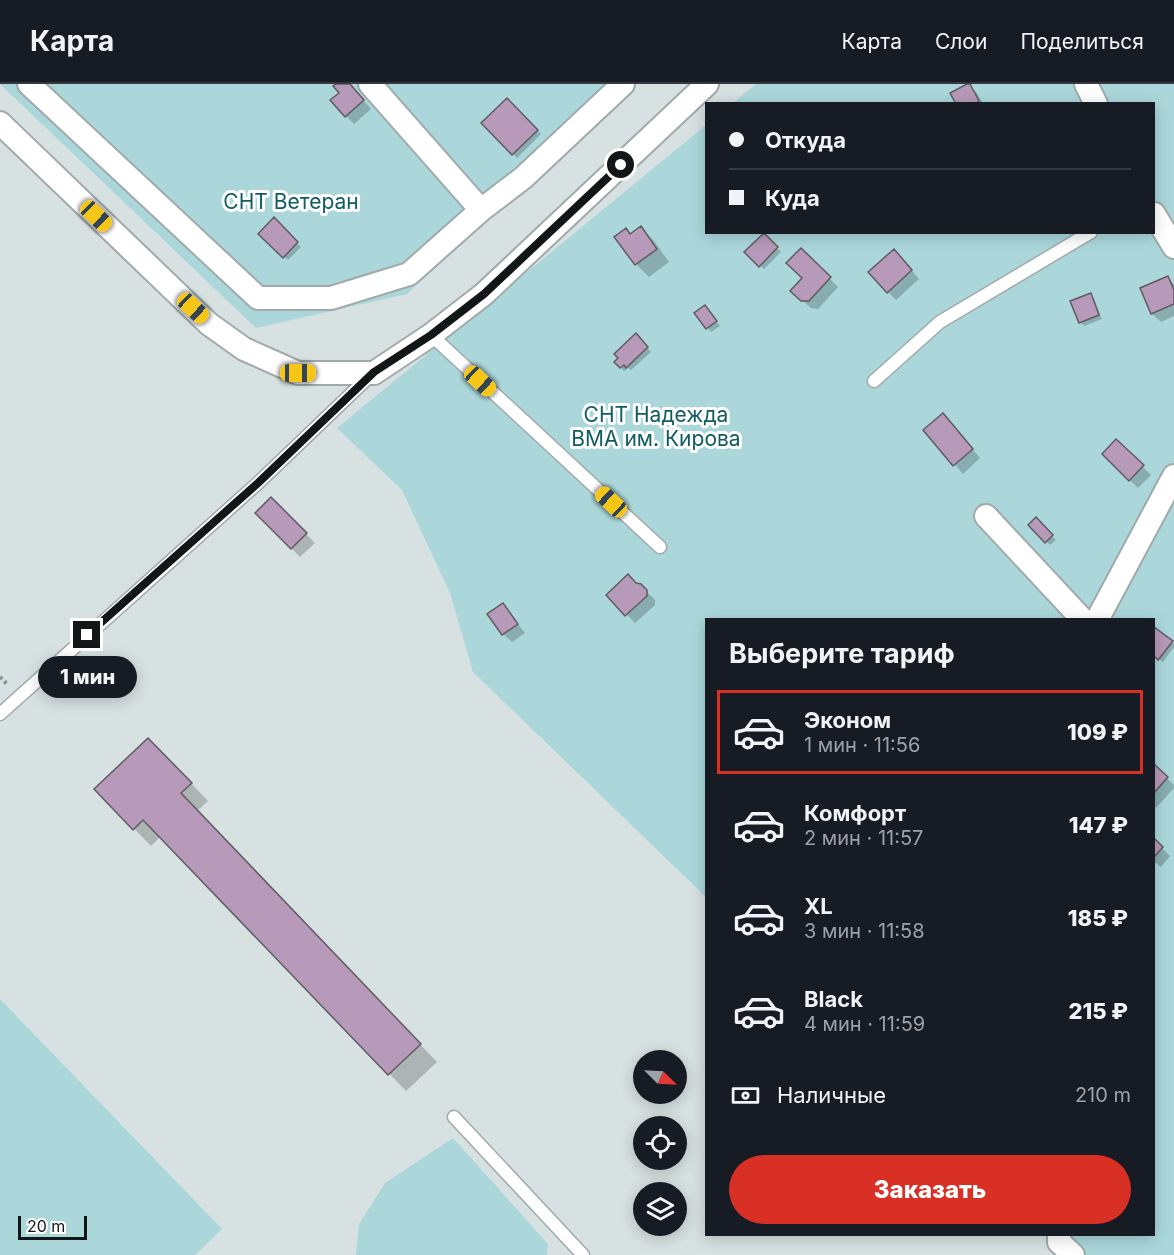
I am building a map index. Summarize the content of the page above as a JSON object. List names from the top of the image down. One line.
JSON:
{"parks":["СНТ Ветеран","СНТ Надежда ВМА им. Кирова"],"scale_bar":"20 m","north":"bottom right","page":{"header":"Карта","nav":["Карта","Слои","Поделиться"],"banner":["Откуда","Куда"],"heading":"Выберите тариф","bubble":"1 мин","list":[{"name":"Эконом","note":"1 мин · 11:56","value":"109 ₽"},{"name":"Комфорт","note":"2 мин · 11:57","value":"147 ₽"},{"name":"XL","note":"3 мин · 11:58","value":"185 ₽"},{"name":"Black","note":"4 мин · 11:59","value":"215 ₽"}],"pay":["Наличные","210 m"],"buttons":"Заказать","scale":"20 m"}}
